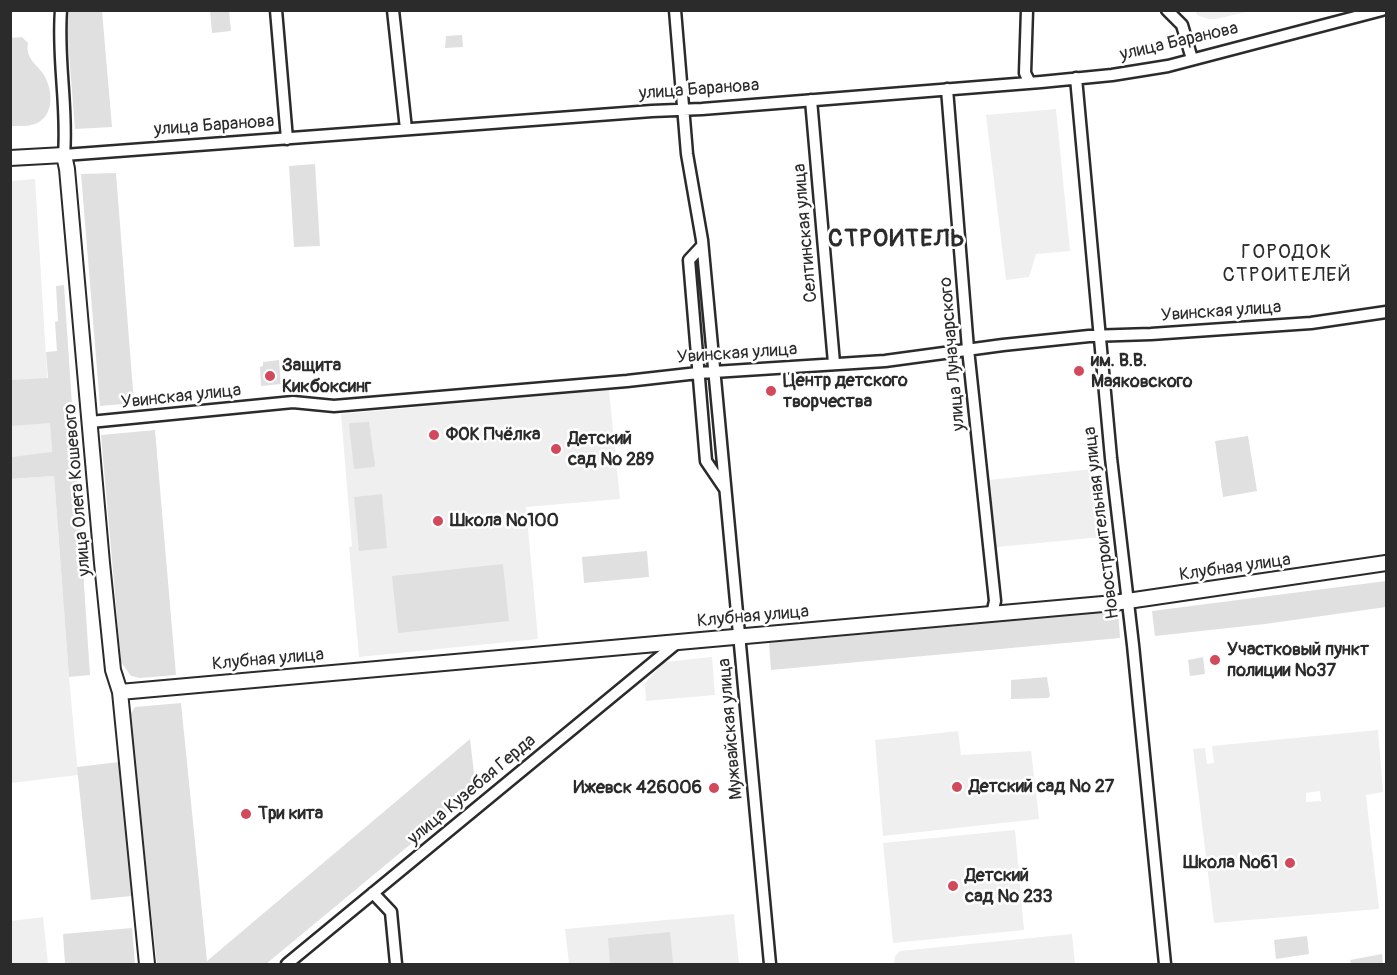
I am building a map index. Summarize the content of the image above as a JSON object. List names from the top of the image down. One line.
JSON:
{"streets":{"main road":["улица Баранова","улица Олега Кошевого","Клубная улица"],"street":["Селтинская улица","Увинская улица","улица Луначарского","Новостроительная улица","Мужвайская улица","улица Кузебая Герда"]},"crossings":[["улица Баранова","Селтинская улица"],["улица Баранова","улица Луначарского"],["улица Баранова","улица Олега Кошевого"],["улица Баранова","Новостроительная улица"],["улица Баранова","Мужвайская улица"],["Селтинская улица","Увинская улица"],["Увинская улица","улица Луначарского"],["Увинская улица","улица Олега Кошевого"],["Увинская улица","Новостроительная улица"],["Увинская улица","Мужвайская улица"],["улица Луначарского","Клубная улица"],["улица Олега Кошевого","Клубная улица"],["Новостроительная улица","Клубная улица"],["Клубная улица","Мужвайская улица"],["Клубная улица","улица Кузебая Герда"]],"districts":["СТРОИТЕЛЬ","ГОРОДОК СТРОИТЕЛЕЙ"],"places":["им. В.В. Маяковского","Защита Кикбоксинг","Центр детского творчества","ФОК Пчёлка","Детский сад № 289","Школа №100","Участковый пункт полиции №37","Детский сад № 27","Ижевск 426006","Три кита","Школа №61","Детский сад № 233"]}
